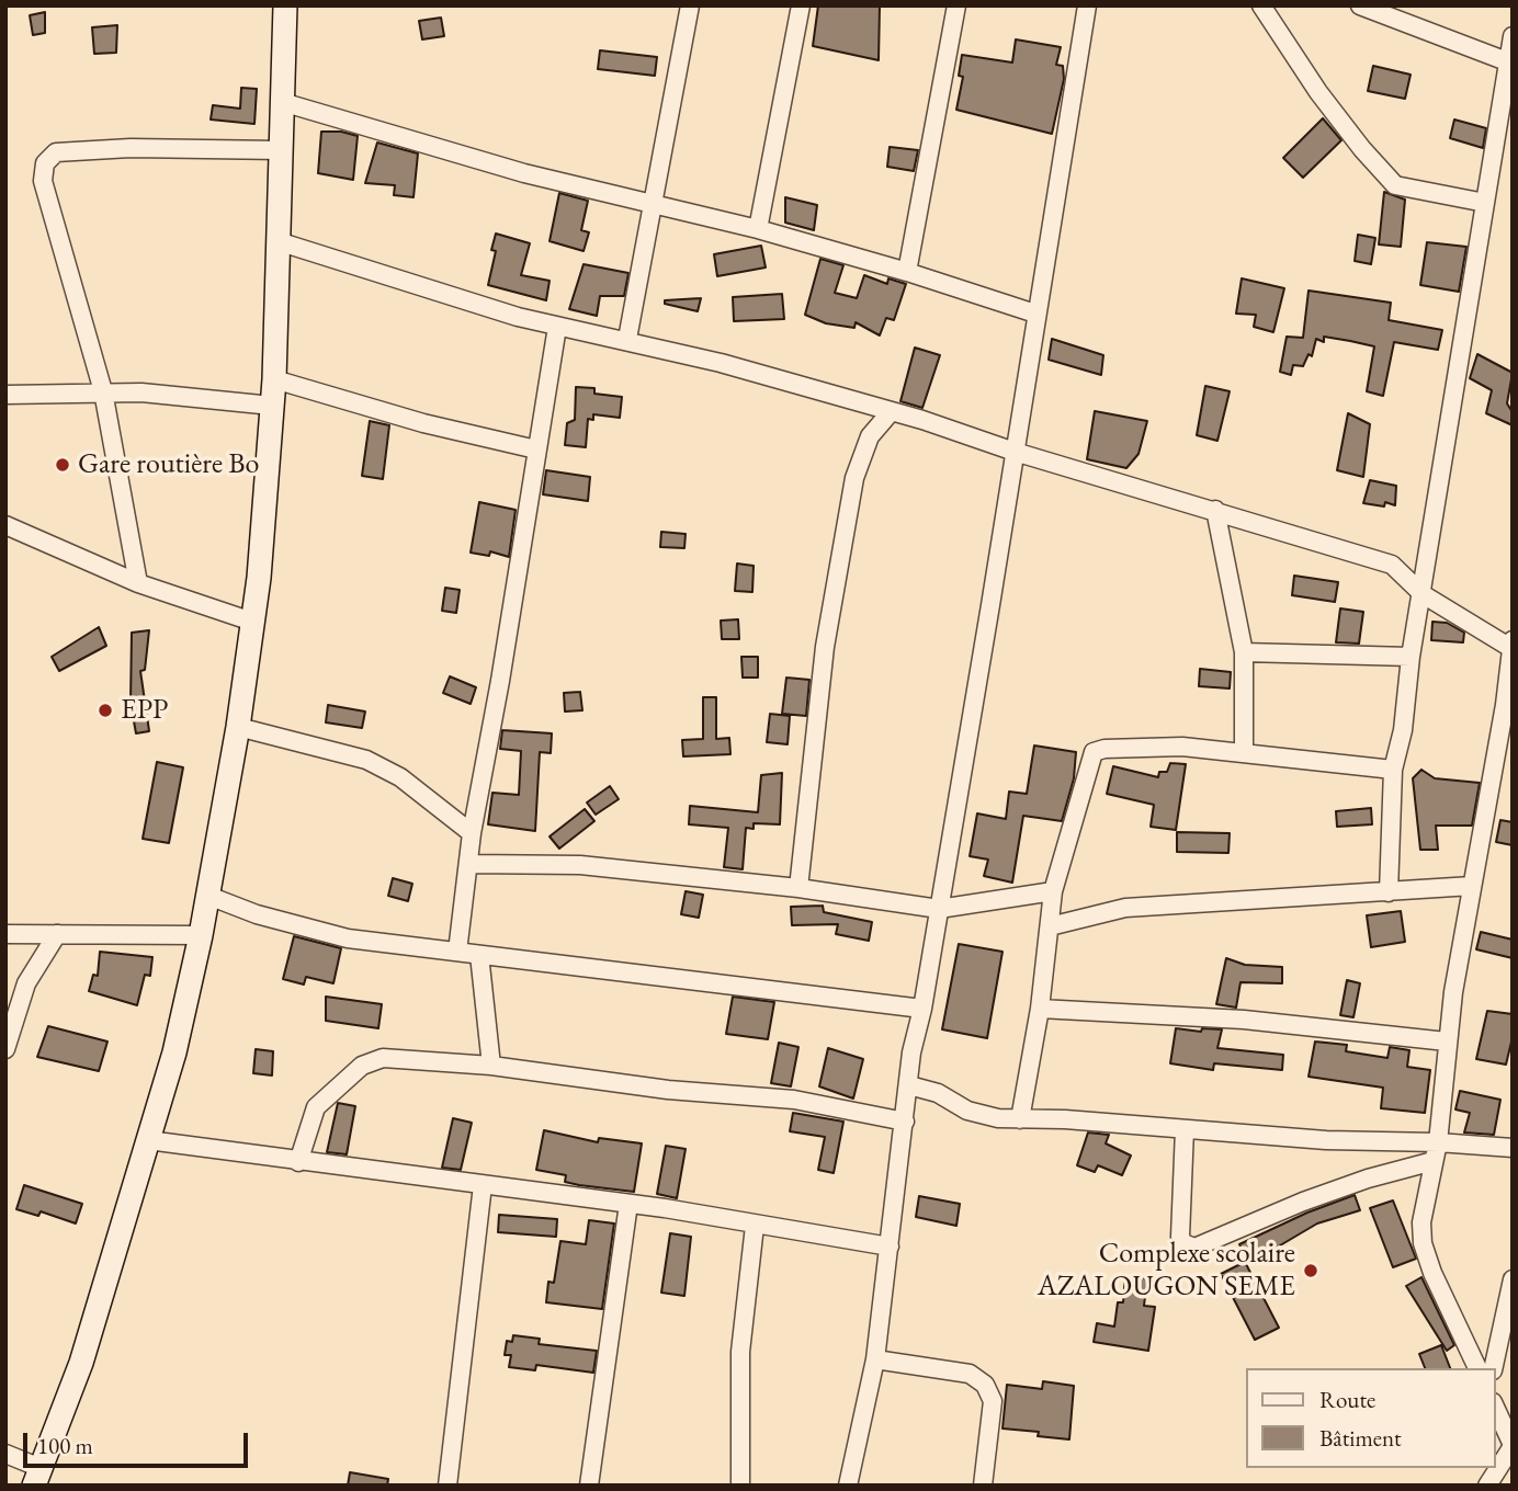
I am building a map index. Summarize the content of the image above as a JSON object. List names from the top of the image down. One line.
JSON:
{"places":["Gare routière Bo","EPP","Complexe scolaire AZALOUGON SEME"],"legend":["Route","Bâtiment"],"scale_bar":"100 m"}
